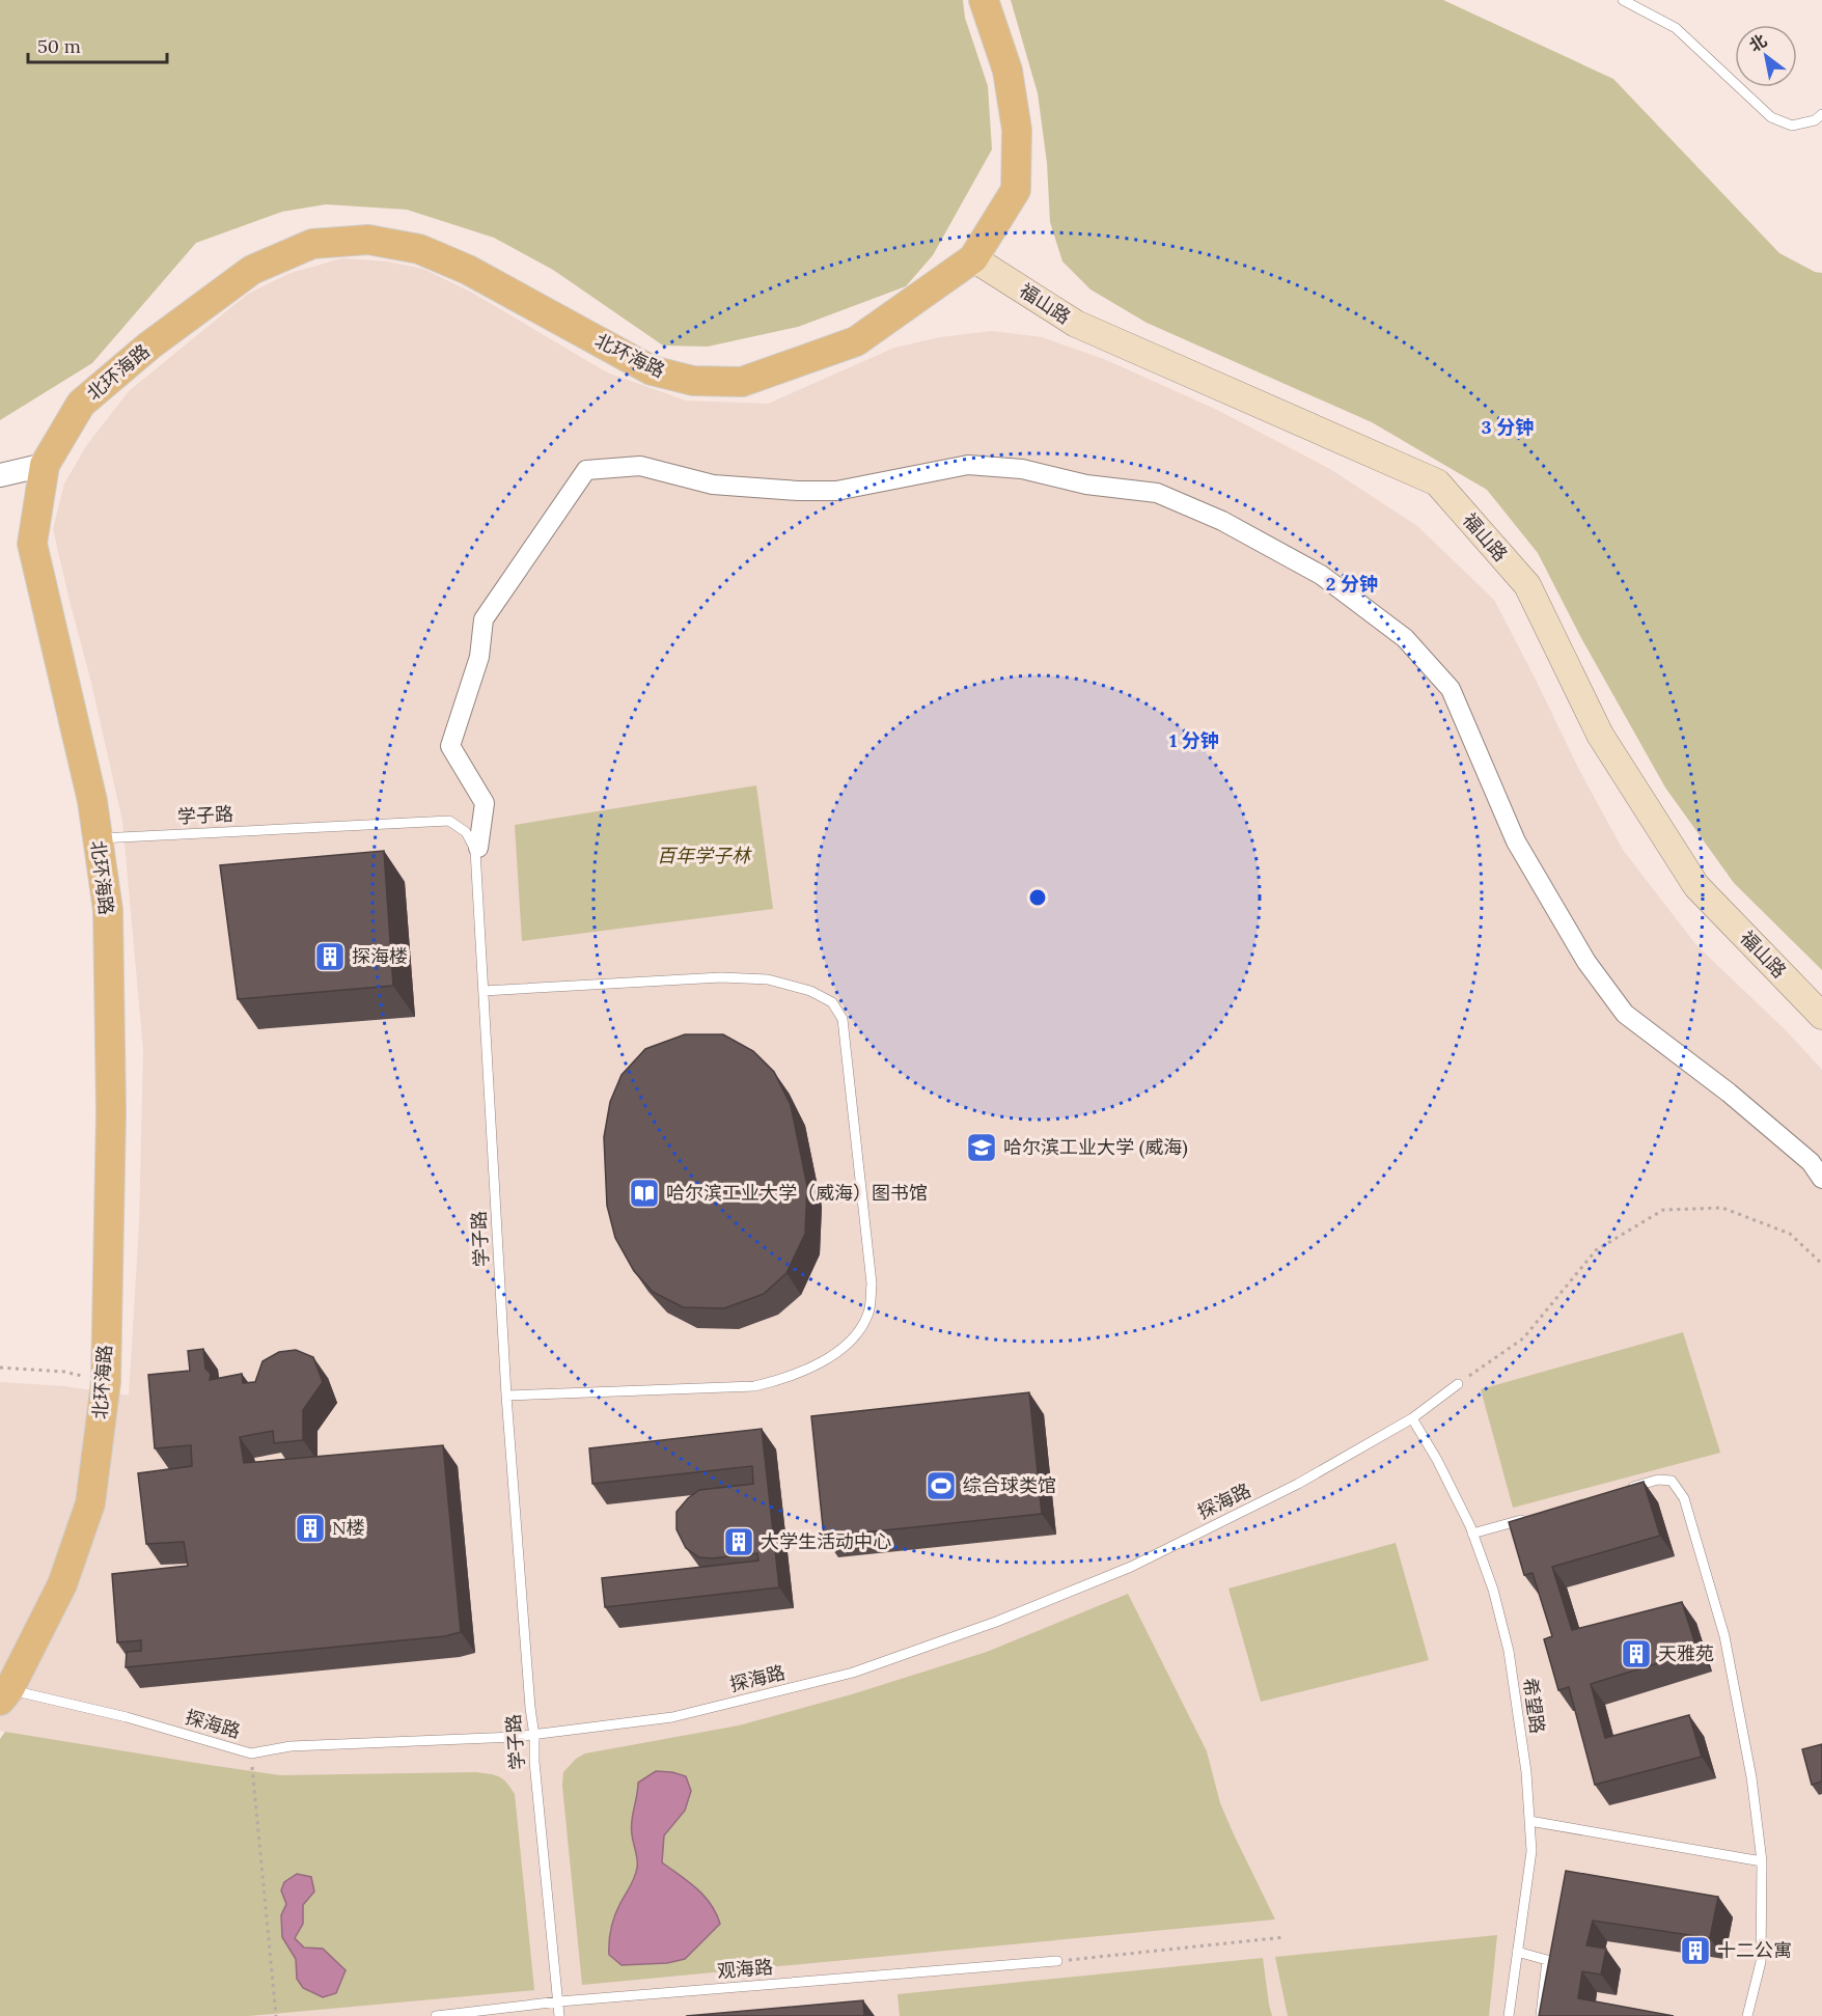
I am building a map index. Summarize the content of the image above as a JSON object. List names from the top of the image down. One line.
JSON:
{"streets":{"main road":["福山路","北环海路"],"lane":["学子路","探海路","希望路","观海路"]},"crossings":[["福山路","北环海路"],["北环海路","学子路"],["北环海路","探海路"],["学子路","探海路"],["学子路","观海路"],["探海路","希望路"]],"parks":["百年学子林"],"places":{"building":["探海楼","N楼","大学生活动中心","天雅苑","十二公寓"],"school or university":["哈尔滨工业大学 (威海)"],"library":["哈尔滨工业大学（威海）图书馆"],"sports":["综合球类馆"]},"scale_bar":"50 m","north":"top left","rings":["3 分钟","2 分钟","1 分钟"]}
